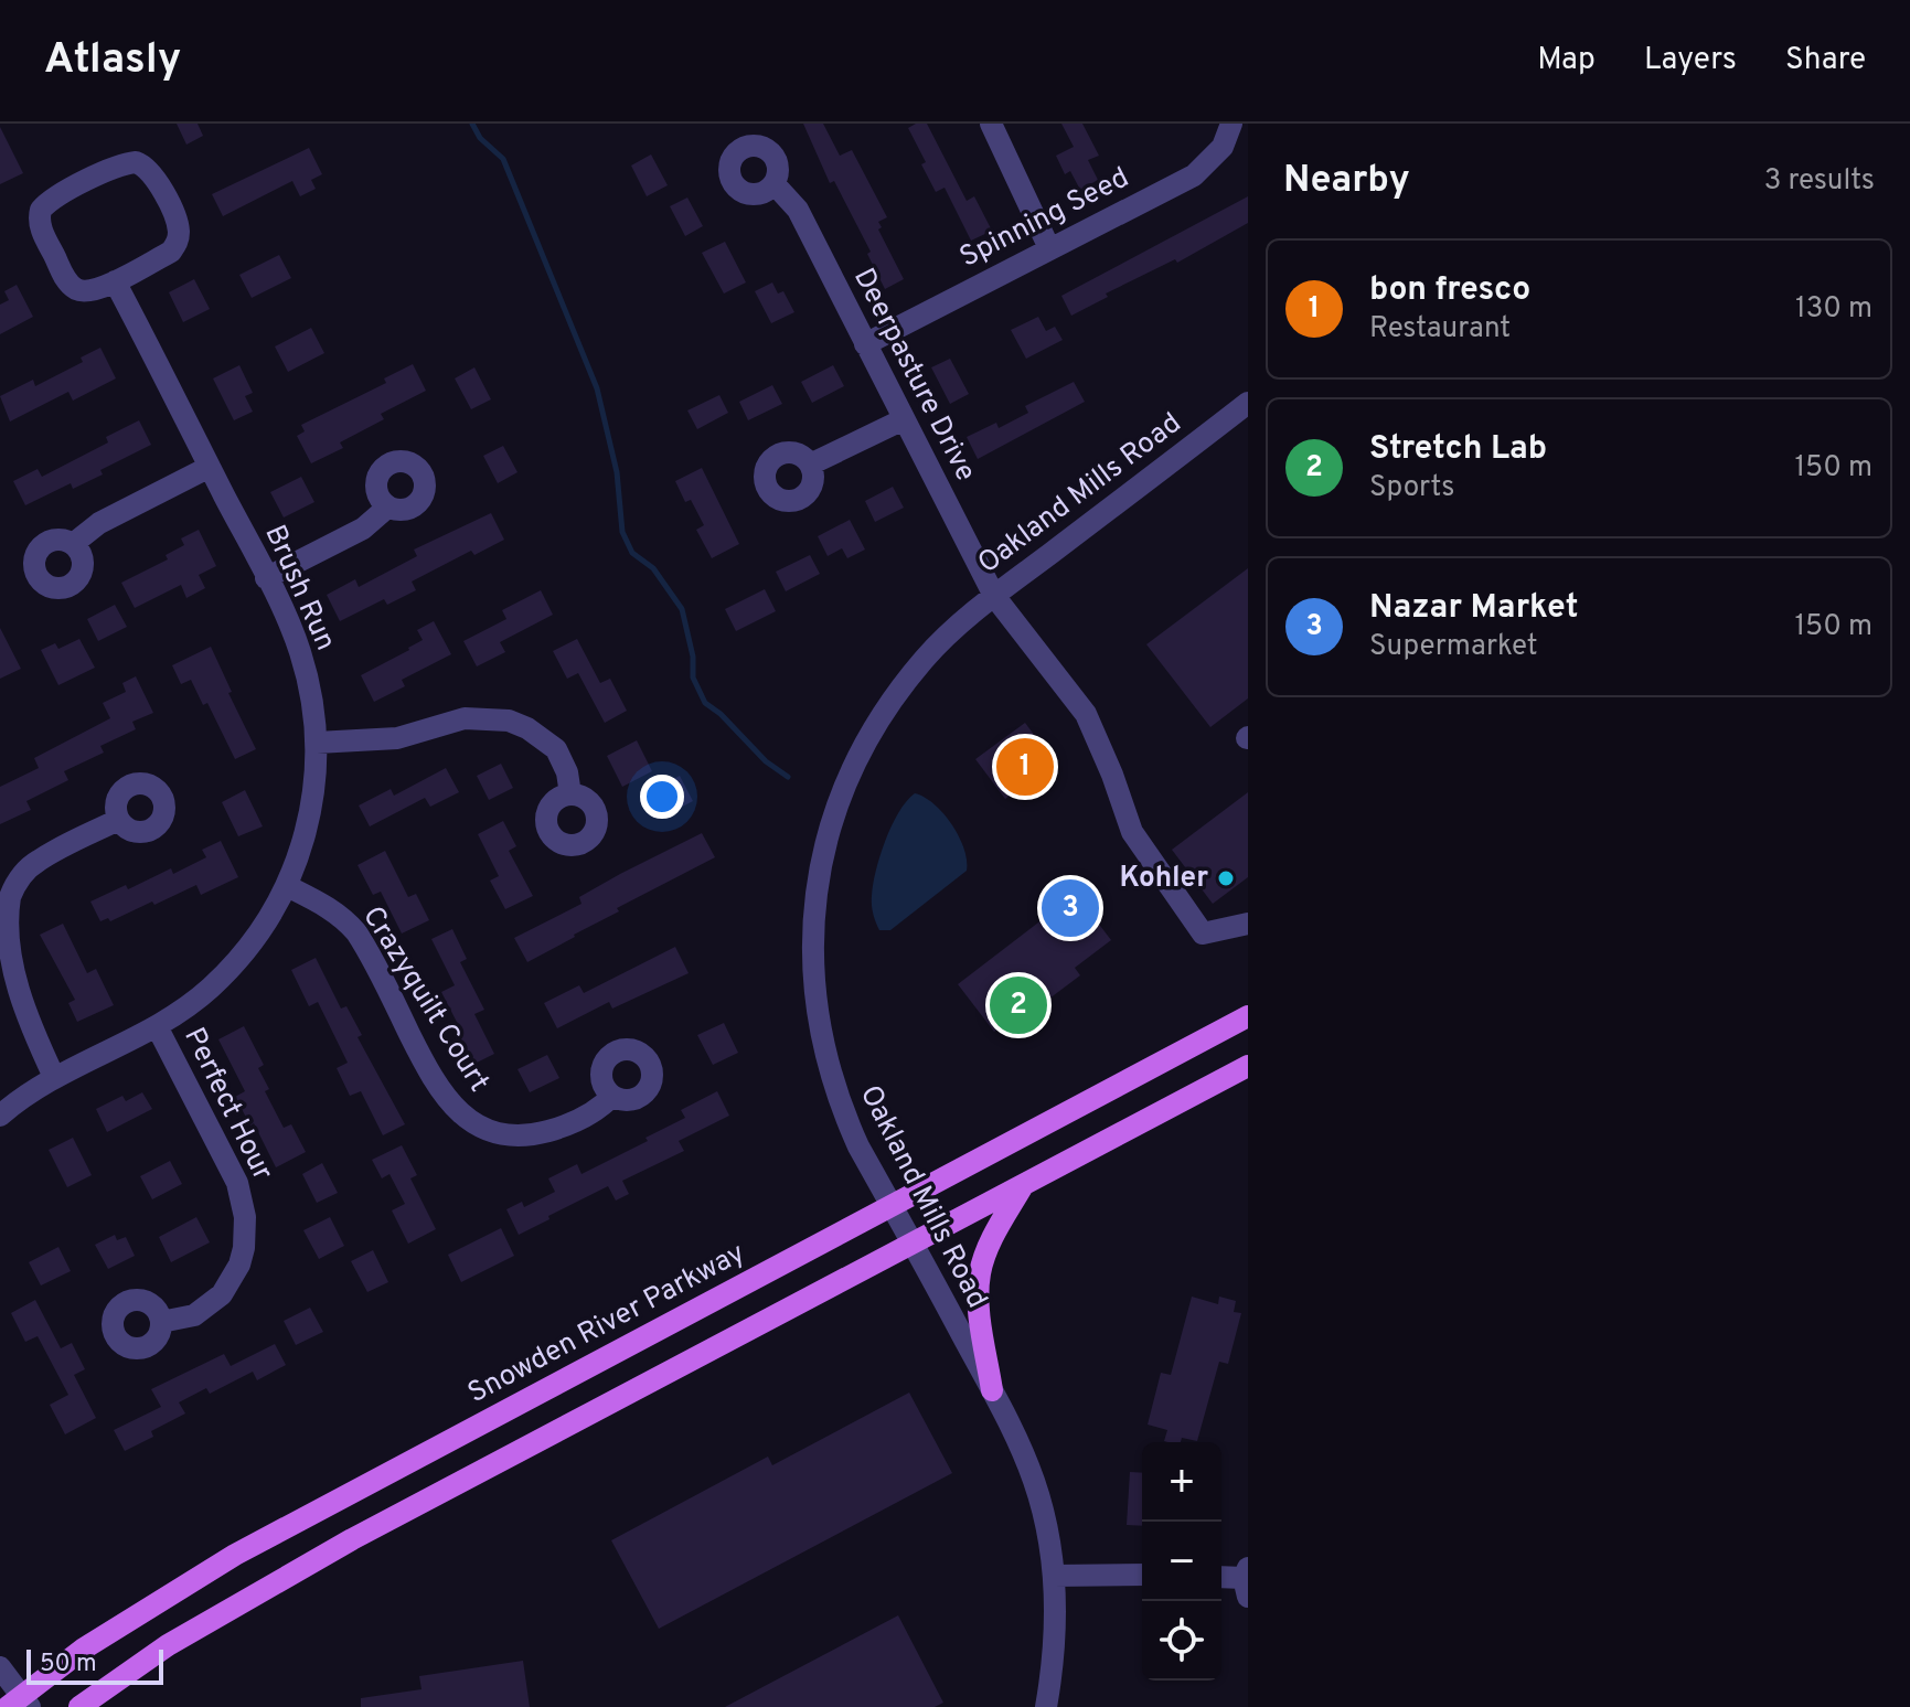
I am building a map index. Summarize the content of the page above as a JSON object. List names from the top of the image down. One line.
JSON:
{"streets":{"main road":["Snowden River Parkway"],"street":["Spinning Seed","Deerpasture Drive","Oakland Mills Road","Brush Run","Crazyquilt Court","Perfect Hour"]},"crossings":[["Spinning Seed","Deerpasture Drive"],["Deerpasture Drive","Oakland Mills Road"],["Oakland Mills Road","Snowden River Parkway"],["Brush Run","Crazyquilt Court"],["Brush Run","Perfect Hour"]],"places":["Kohler"],"scale_bar":"50 m","page":{"header":"Atlasly","nav":["Map","Layers","Share"],"heading":["Nearby","3 results"],"list":[{"mark":"1","name":"bon fresco","note":"Restaurant","value":"130 m"},{"mark":"2","name":"Stretch Lab","note":"Sports","value":"150 m"},{"mark":"3","name":"Nazar Market","note":"Supermarket","value":"150 m"}],"pins":["1","3","2"],"map_buttons":["+","−"],"scale":"50 m"}}
